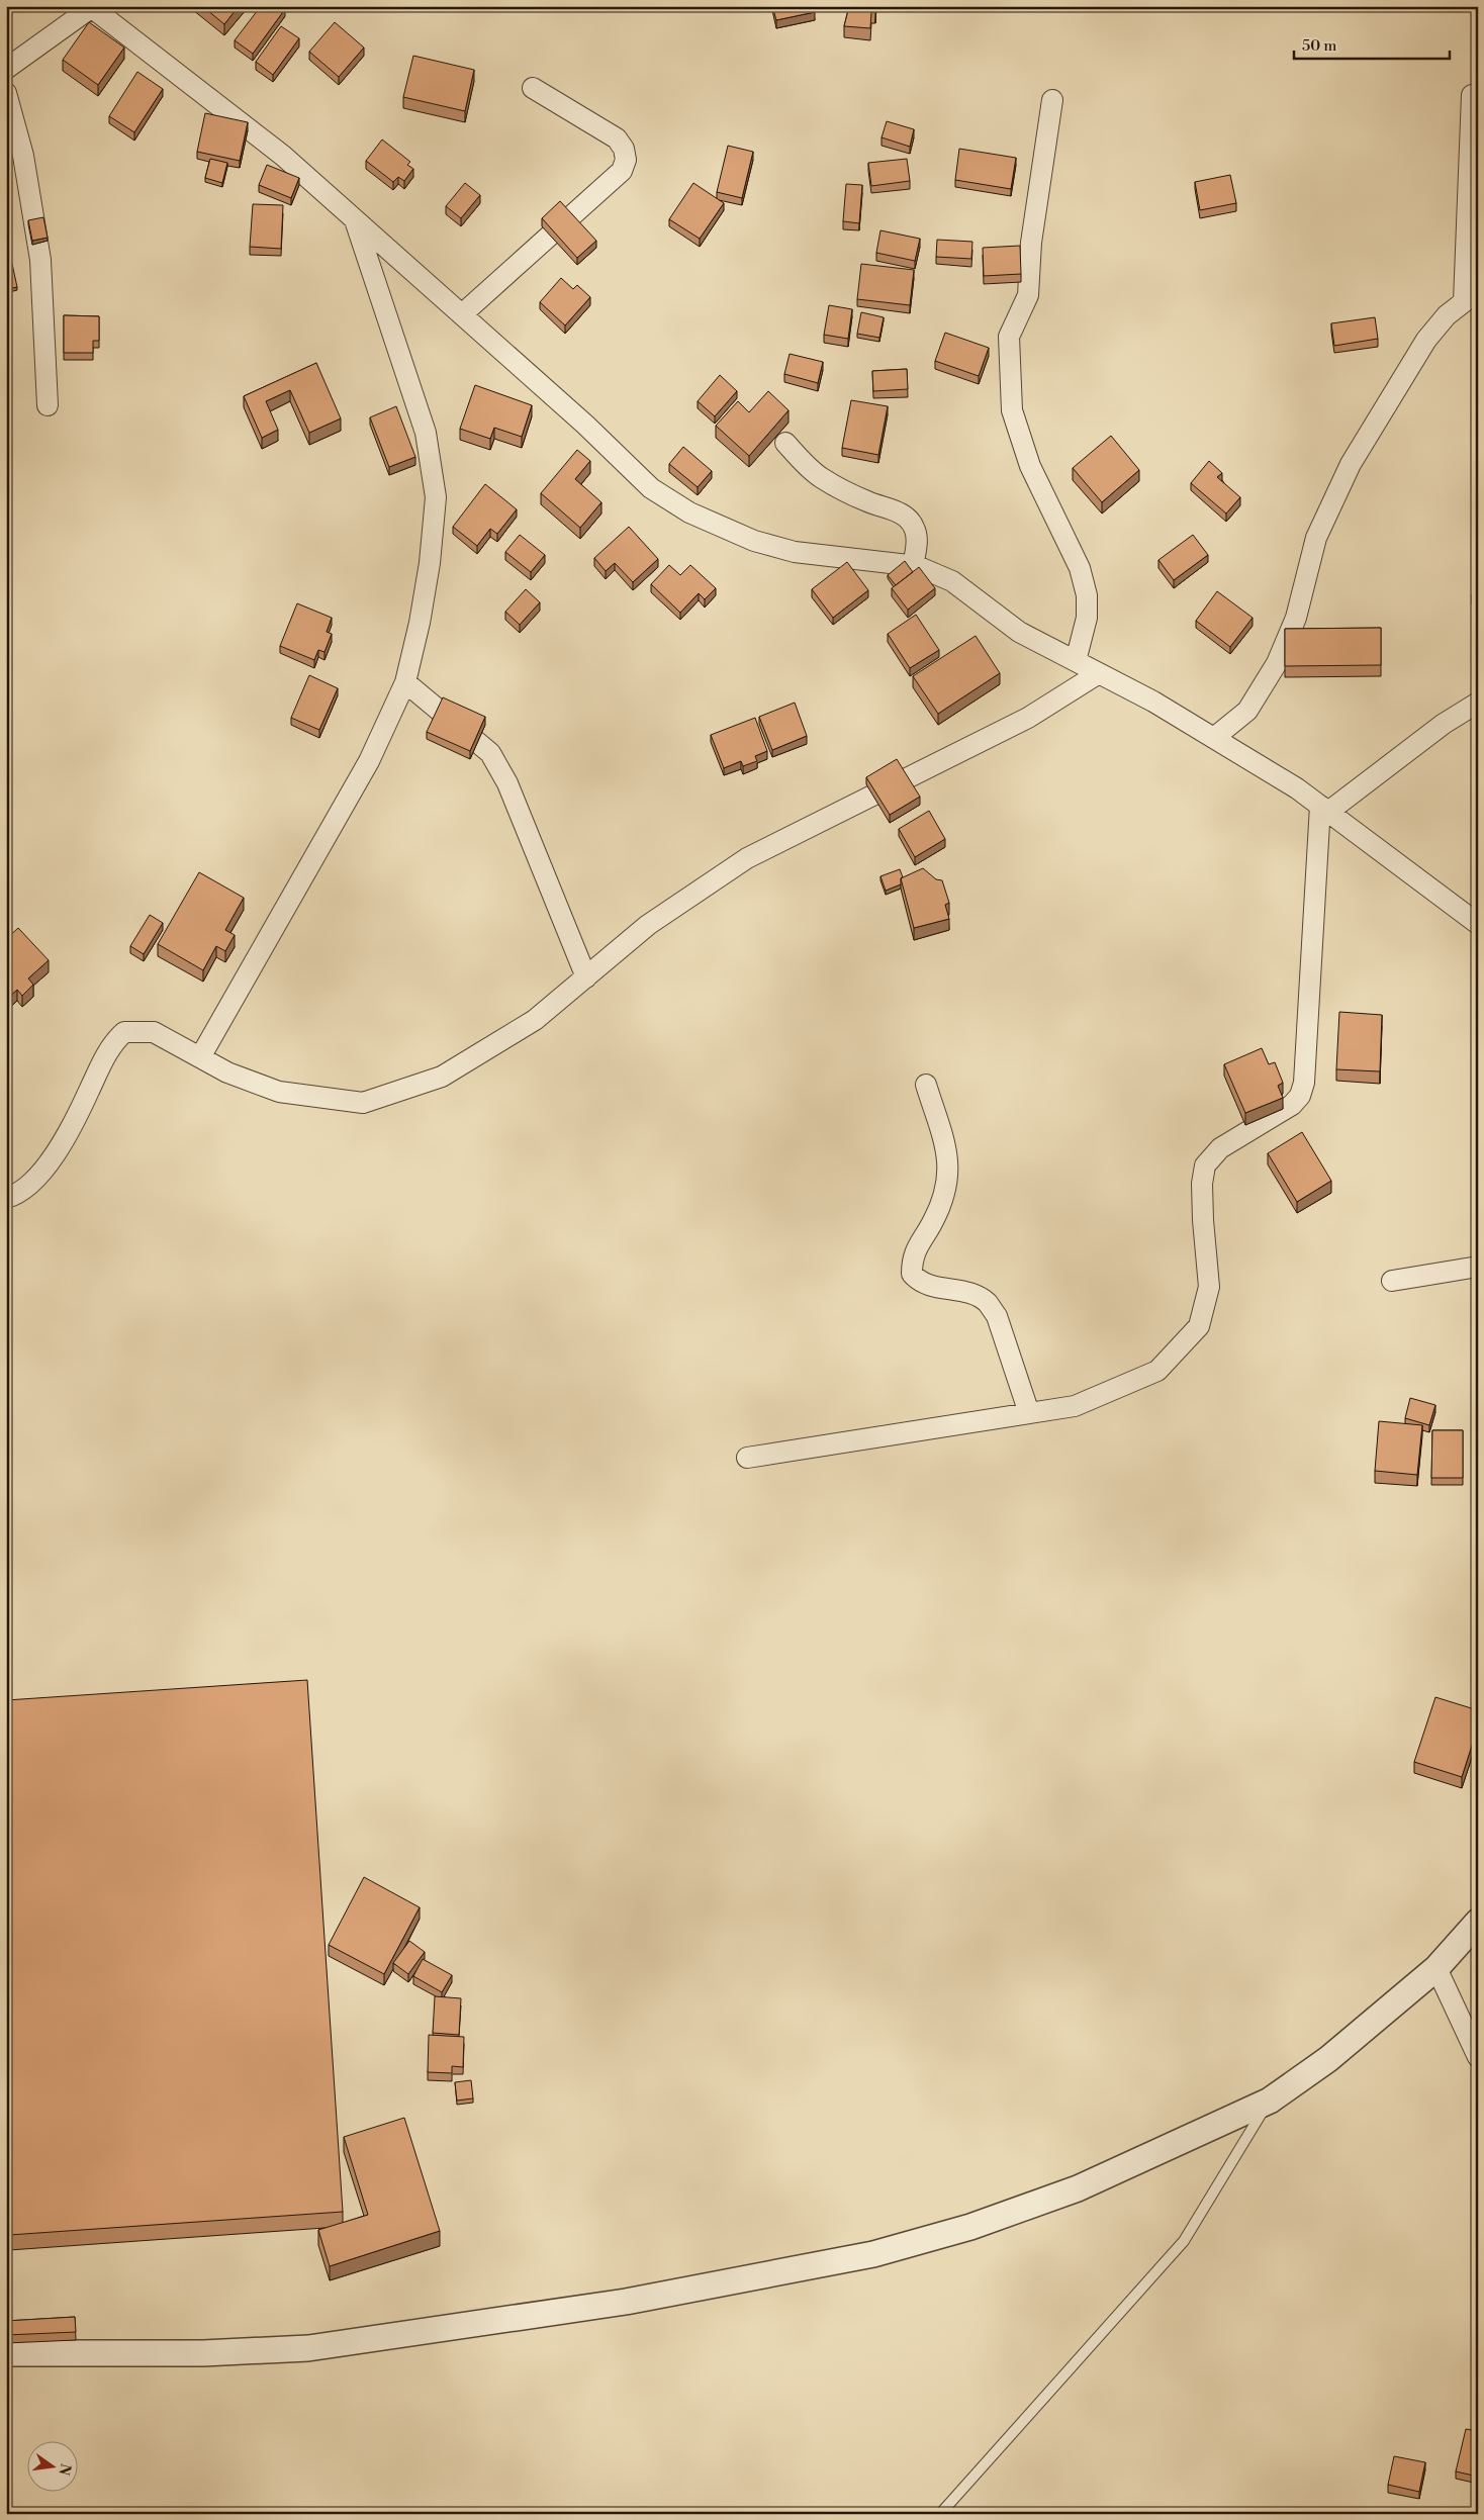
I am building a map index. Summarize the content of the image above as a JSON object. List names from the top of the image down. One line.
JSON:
{"scale_bar":"50 m","north":"right"}
